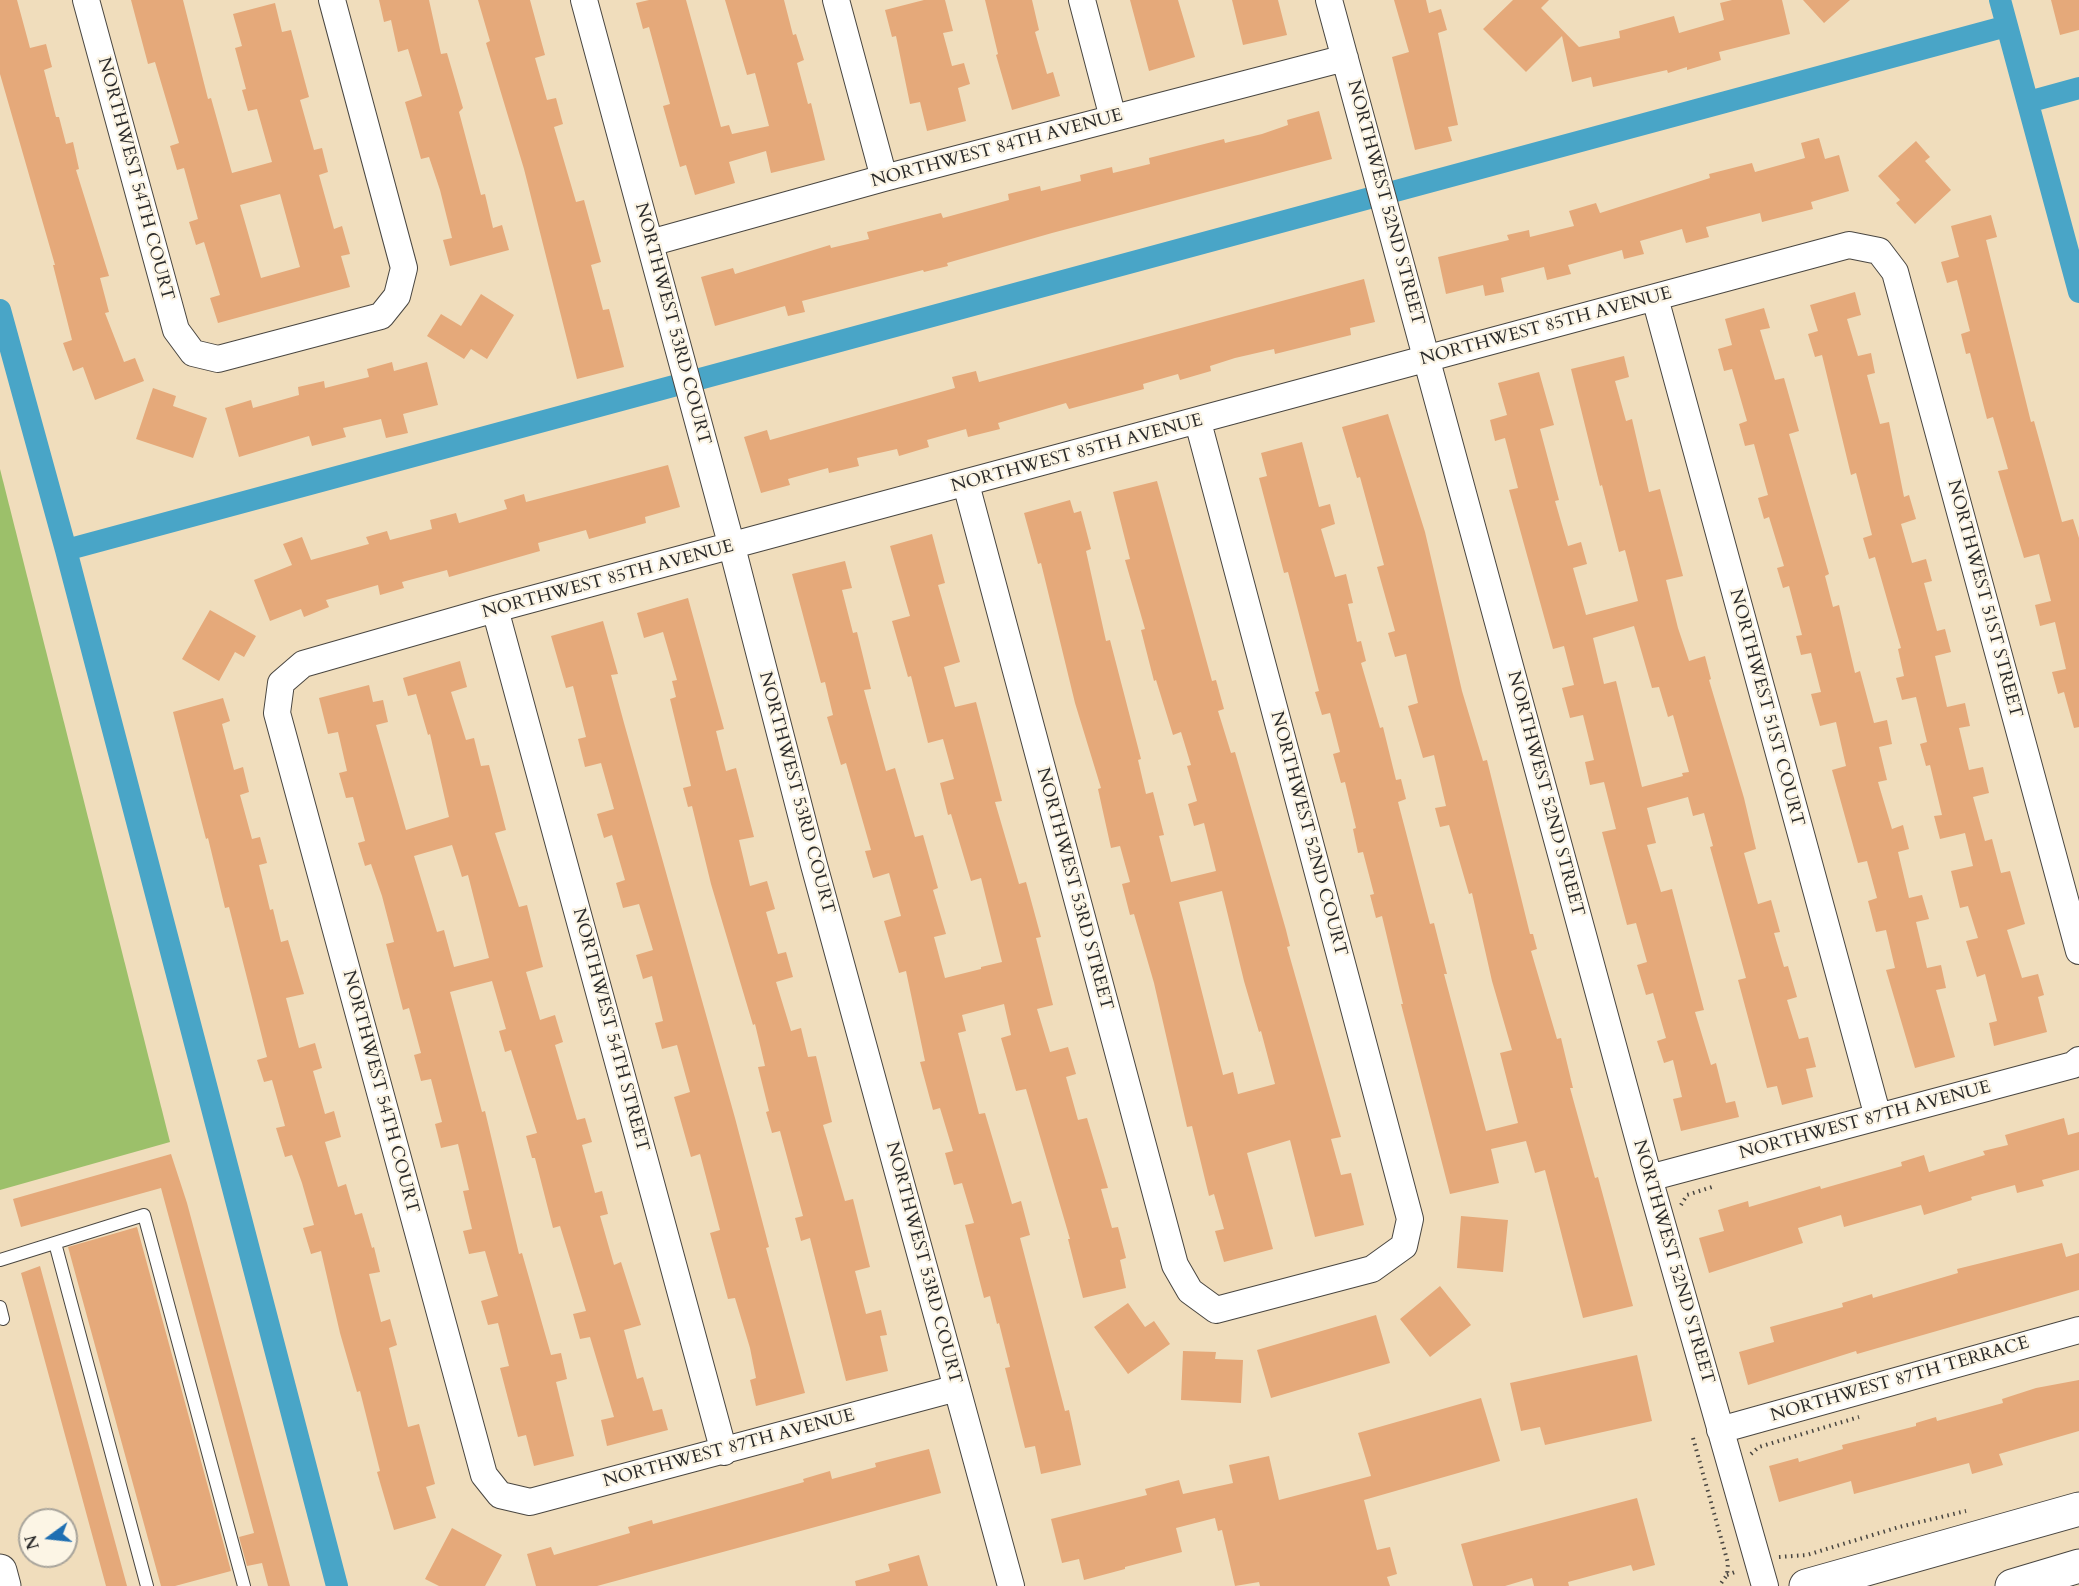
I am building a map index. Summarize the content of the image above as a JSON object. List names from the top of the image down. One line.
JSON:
{"streets":{"street":["NORTHWEST 84TH AVENUE","NORTHWEST 54TH COURT","NORTHWEST 52ND STREET","NORTHWEST 53RD COURT","NORTHWEST 85TH AVENUE","NORTHWEST 51ST STREET","NORTHWEST 51ST COURT","NORTHWEST 52ND COURT","NORTHWEST 53RD STREET","NORTHWEST 54TH STREET","NORTHWEST 87TH AVENUE","NORTHWEST 87TH TERRACE"]},"crossings":[["NORTHWEST 84TH AVENUE","NORTHWEST 52ND STREET"],["NORTHWEST 84TH AVENUE","NORTHWEST 53RD COURT"],["NORTHWEST 54TH COURT","NORTHWEST 85TH AVENUE"],["NORTHWEST 54TH COURT","NORTHWEST 87TH AVENUE"],["NORTHWEST 52ND STREET","NORTHWEST 85TH AVENUE"],["NORTHWEST 52ND STREET","NORTHWEST 87TH AVENUE"],["NORTHWEST 52ND STREET","NORTHWEST 87TH TERRACE"],["NORTHWEST 53RD COURT","NORTHWEST 85TH AVENUE"],["NORTHWEST 53RD COURT","NORTHWEST 87TH AVENUE"],["NORTHWEST 85TH AVENUE","NORTHWEST 51ST STREET"],["NORTHWEST 85TH AVENUE","NORTHWEST 51ST COURT"],["NORTHWEST 85TH AVENUE","NORTHWEST 52ND COURT"],["NORTHWEST 85TH AVENUE","NORTHWEST 53RD STREET"],["NORTHWEST 85TH AVENUE","NORTHWEST 54TH STREET"],["NORTHWEST 51ST COURT","NORTHWEST 87TH AVENUE"],["NORTHWEST 52ND COURT","NORTHWEST 53RD STREET"],["NORTHWEST 54TH STREET","NORTHWEST 87TH AVENUE"]],"north":"left"}
